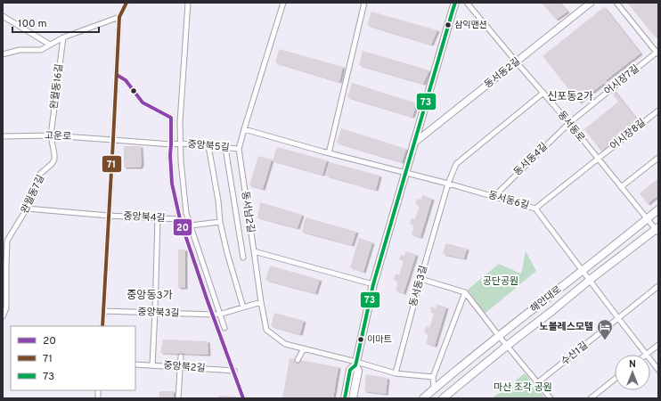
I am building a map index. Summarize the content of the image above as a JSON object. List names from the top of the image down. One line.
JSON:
{"streets":{"main road":["동서동2길","해안대로"],"street":["어시장7길","완월동16길","동서동로","어시장8길","고운로","중앙북5길","동서동4길","완월동7길","동서동6길","동서남2길","중앙북4길","동서동3길","중앙북3길","수산1길","중앙북2길"]},"crossings":[["동서동2길","동서동로"],["어시장7길","동서동로"],["어시장7길","동서동4길"],["완월동16길","고운로"],["완월동16길","완월동7길"],["동서동로","어시장8길"],["동서동로","동서동4길"],["동서동로","해안대로"],["어시장8길","동서동6길"],["고운로","중앙북5길"],["고운로","완월동7길"],["중앙북5길","동서남2길"],["동서동4길","동서동6길"],["완월동7길","중앙북4길"],["동서동6길","동서남2길"],["동서동6길","동서동3길"],["동서동6길","해안대로"],["동서동6길","수산1길"],["동서남2길","중앙북3길"]],"districts":["신포동2가","중앙동3가"],"parks":["공단공원","마산 조각 공원"],"places":{"other":["삼익맨션","이마트"],"hotel":["노블레스모텔"]},"lines":["transit line 71","transit line 73","transit line 20"],"legend":["20","71","73"],"scale_bar":"100 m","north":"top"}
